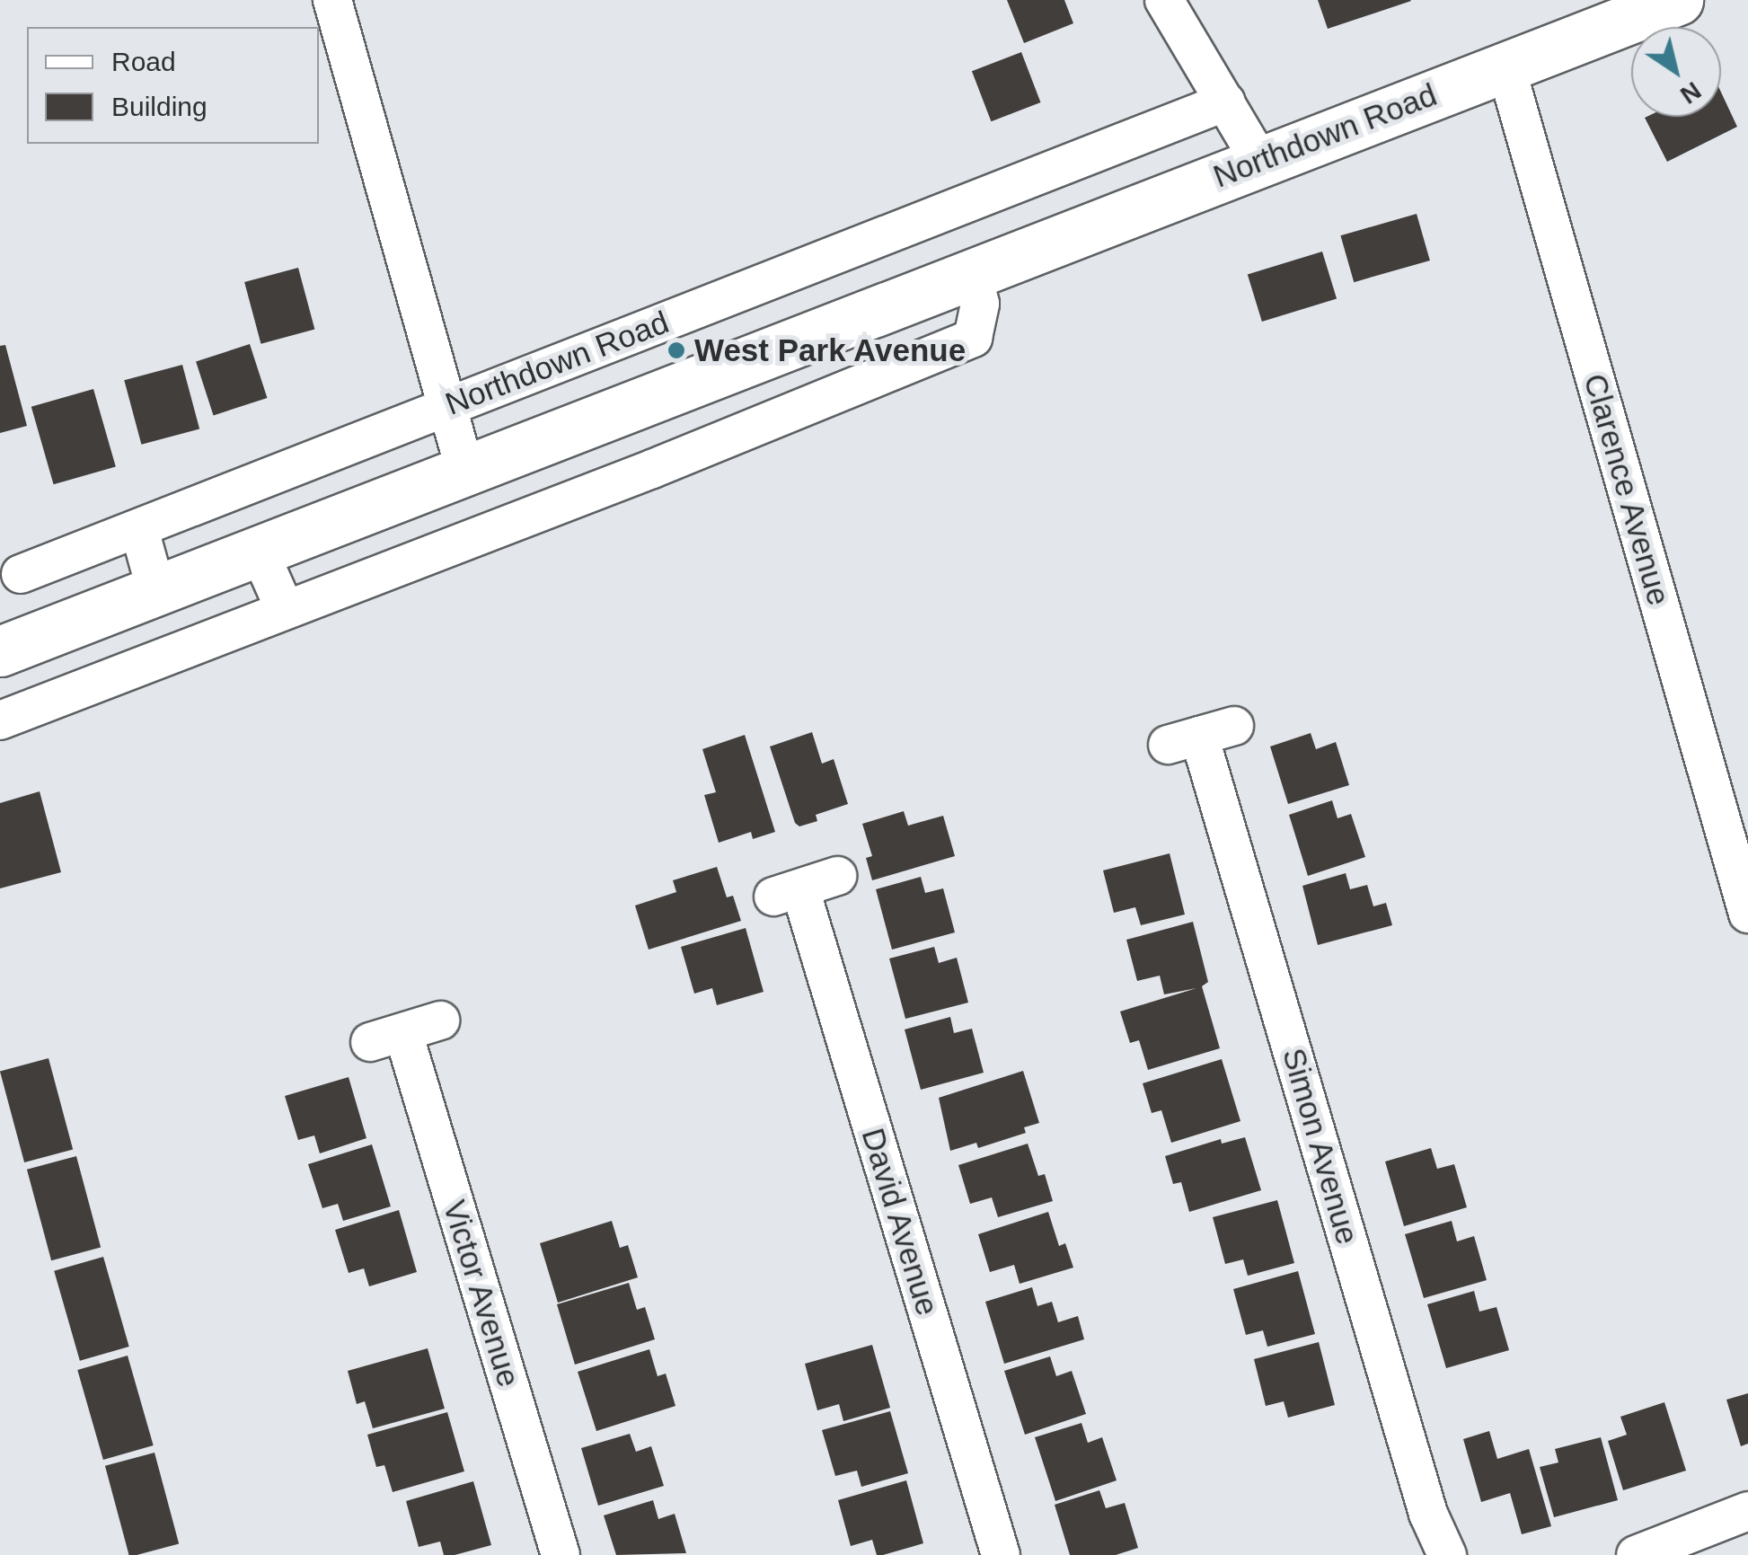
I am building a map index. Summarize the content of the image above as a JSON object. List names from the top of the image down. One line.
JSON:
{"streets":{"main road":["Northdown Road"],"street":["Clarence Avenue","Simon Avenue","David Avenue","Victor Avenue"]},"crossings":[["Northdown Road","Clarence Avenue"]],"places":["West Park Avenue"],"legend":["Road","Building"],"north":"bottom right"}
